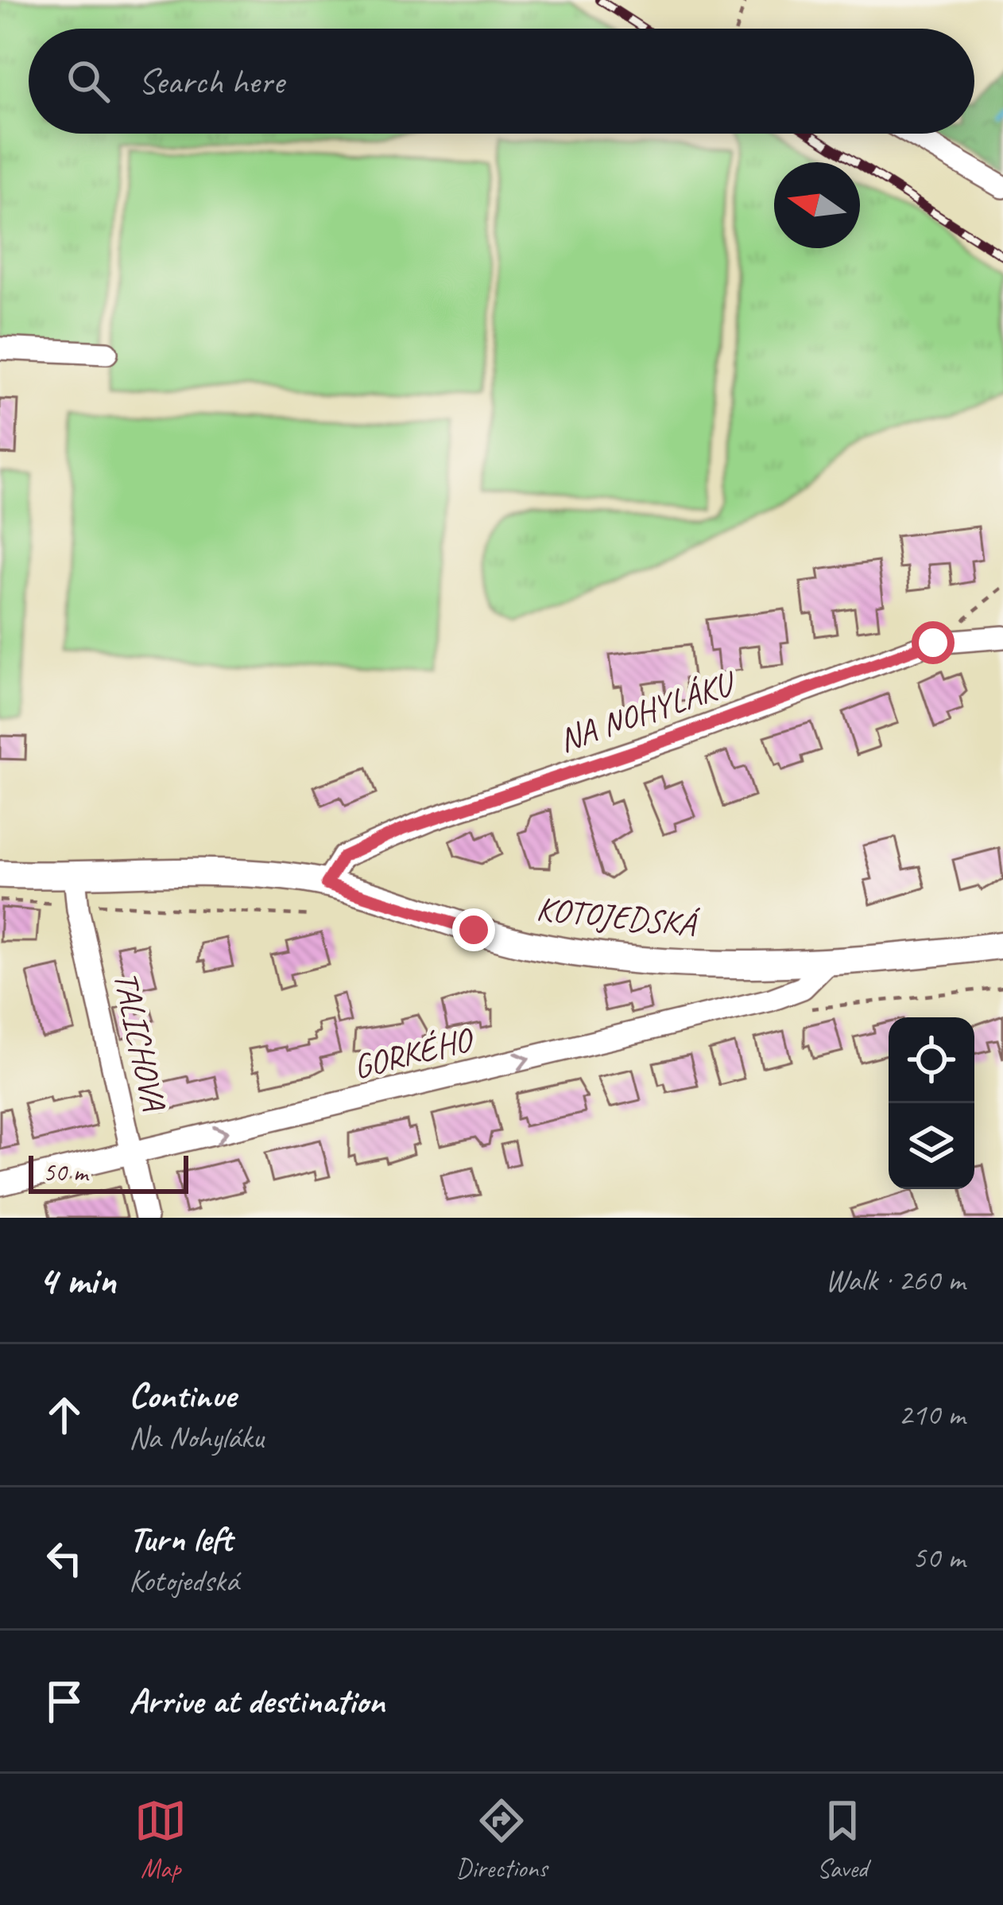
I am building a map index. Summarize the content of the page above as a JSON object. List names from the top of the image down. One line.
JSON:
{"streets":{"main road":["KOTOJEDSKÁ"],"street":["NA NOHYLÁKU","TALICHOVA","GORKÉHO"]},"crossings":[["NA NOHYLÁKU","KOTOJEDSKÁ"],["KOTOJEDSKÁ","TALICHOVA"],["KOTOJEDSKÁ","GORKÉHO"],["TALICHOVA","GORKÉHO"]],"one_way":["GORKÉHO"],"scale_bar":"50 m","north":"left","page":{"search":"Search here","scale":"50 m","heading":["4 min","Walk · 260 m"],"list":[["Continue","Na Nohyláku","210 m"],["Turn left","Kotojedská","50 m"],"Arrive at destination"],"nav":["Map","Directions","Saved"]}}
